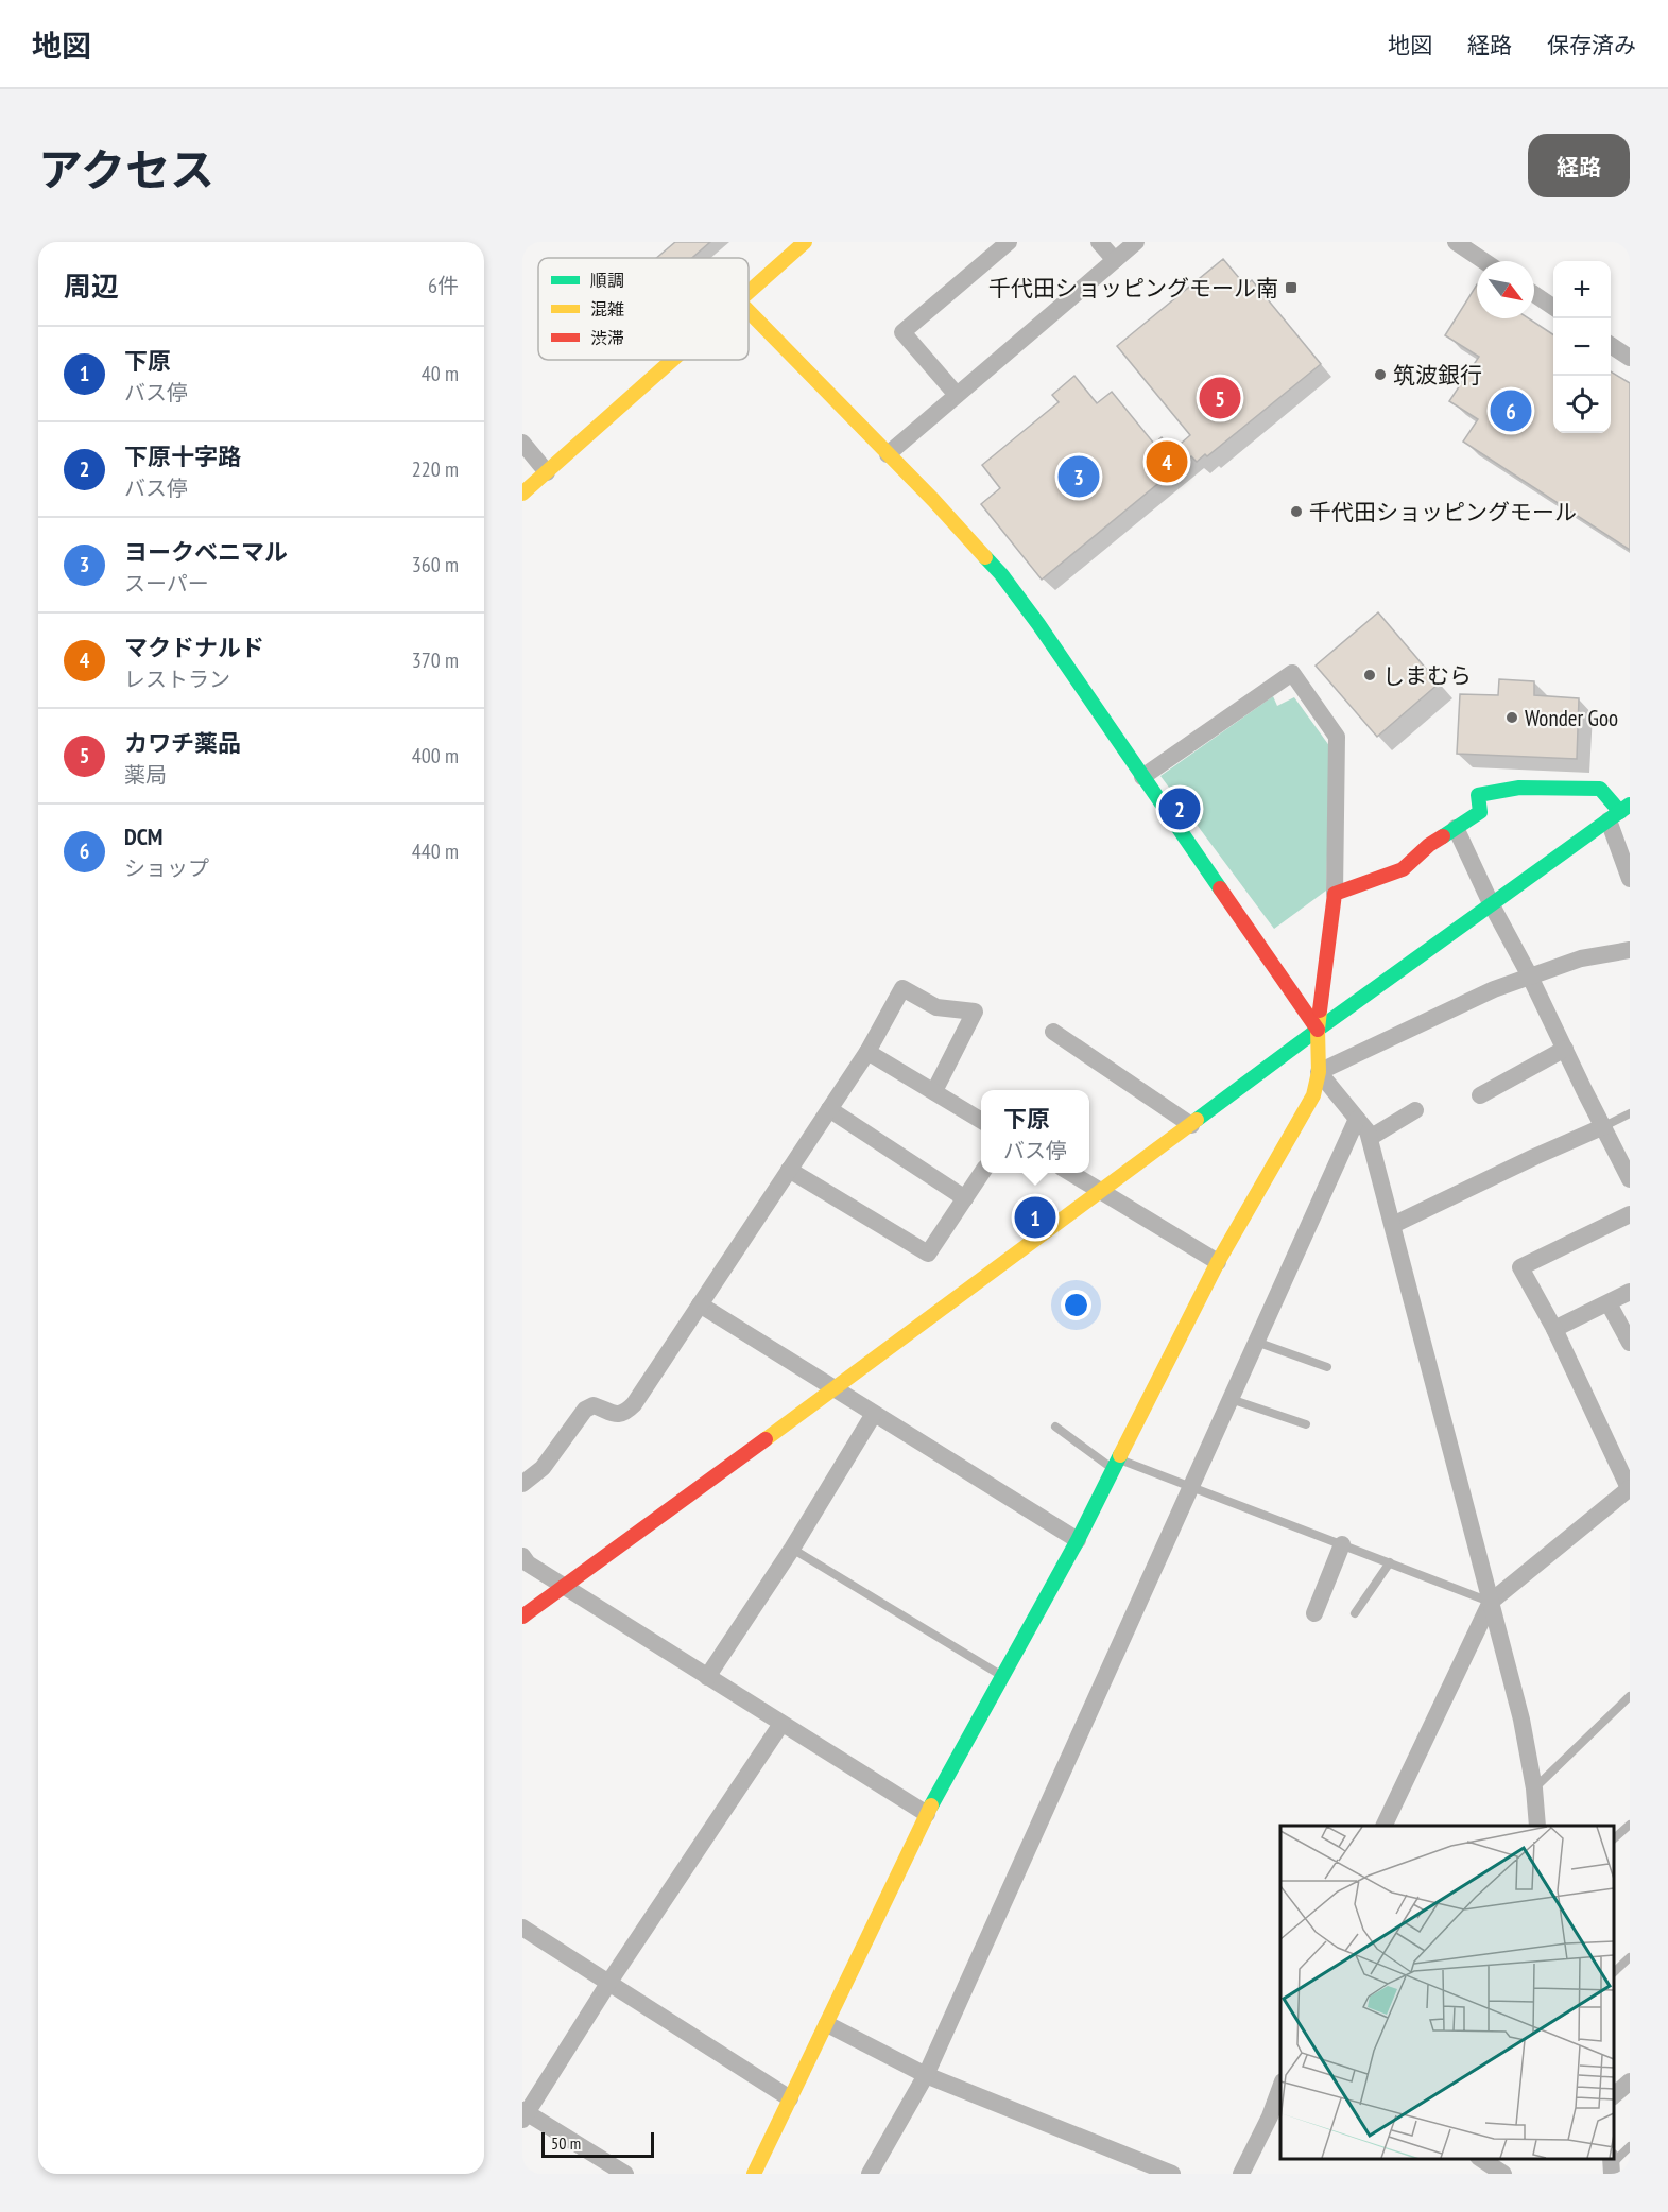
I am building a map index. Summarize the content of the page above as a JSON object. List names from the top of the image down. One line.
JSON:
{"places":{"transit":["千代田ショッピングモール南"],"other":["筑波銀行","千代田ショッピングモール","しまむら","Wonder Goo"]},"legend":["順調","混雑","渋滞"],"scale_bar":"50 m","north":"bottom right","page":{"header":"地図","nav":["地図","経路","保存済み"],"title":"アクセス","buttons":"経路","heading":["周辺","6件"],"map_buttons":["+","−"],"list":[{"mark":"1","name":"下原","note":"バス停","value":"40 m"},{"mark":"2","name":"下原十字路","note":"バス停","value":"220 m"},{"mark":"3","name":"ヨークベニマル","note":"スーパー","value":"360 m"},{"mark":"4","name":"マクドナルド","note":"レストラン","value":"370 m"},{"mark":"5","name":"カワチ薬品","note":"薬局","value":"400 m"},{"mark":"6","name":"DCM","note":"ショップ","value":"440 m"}],"pins":["5","6","4","3","2","1"],"popup":["下原","バス停"],"scale":"50 m"}}
